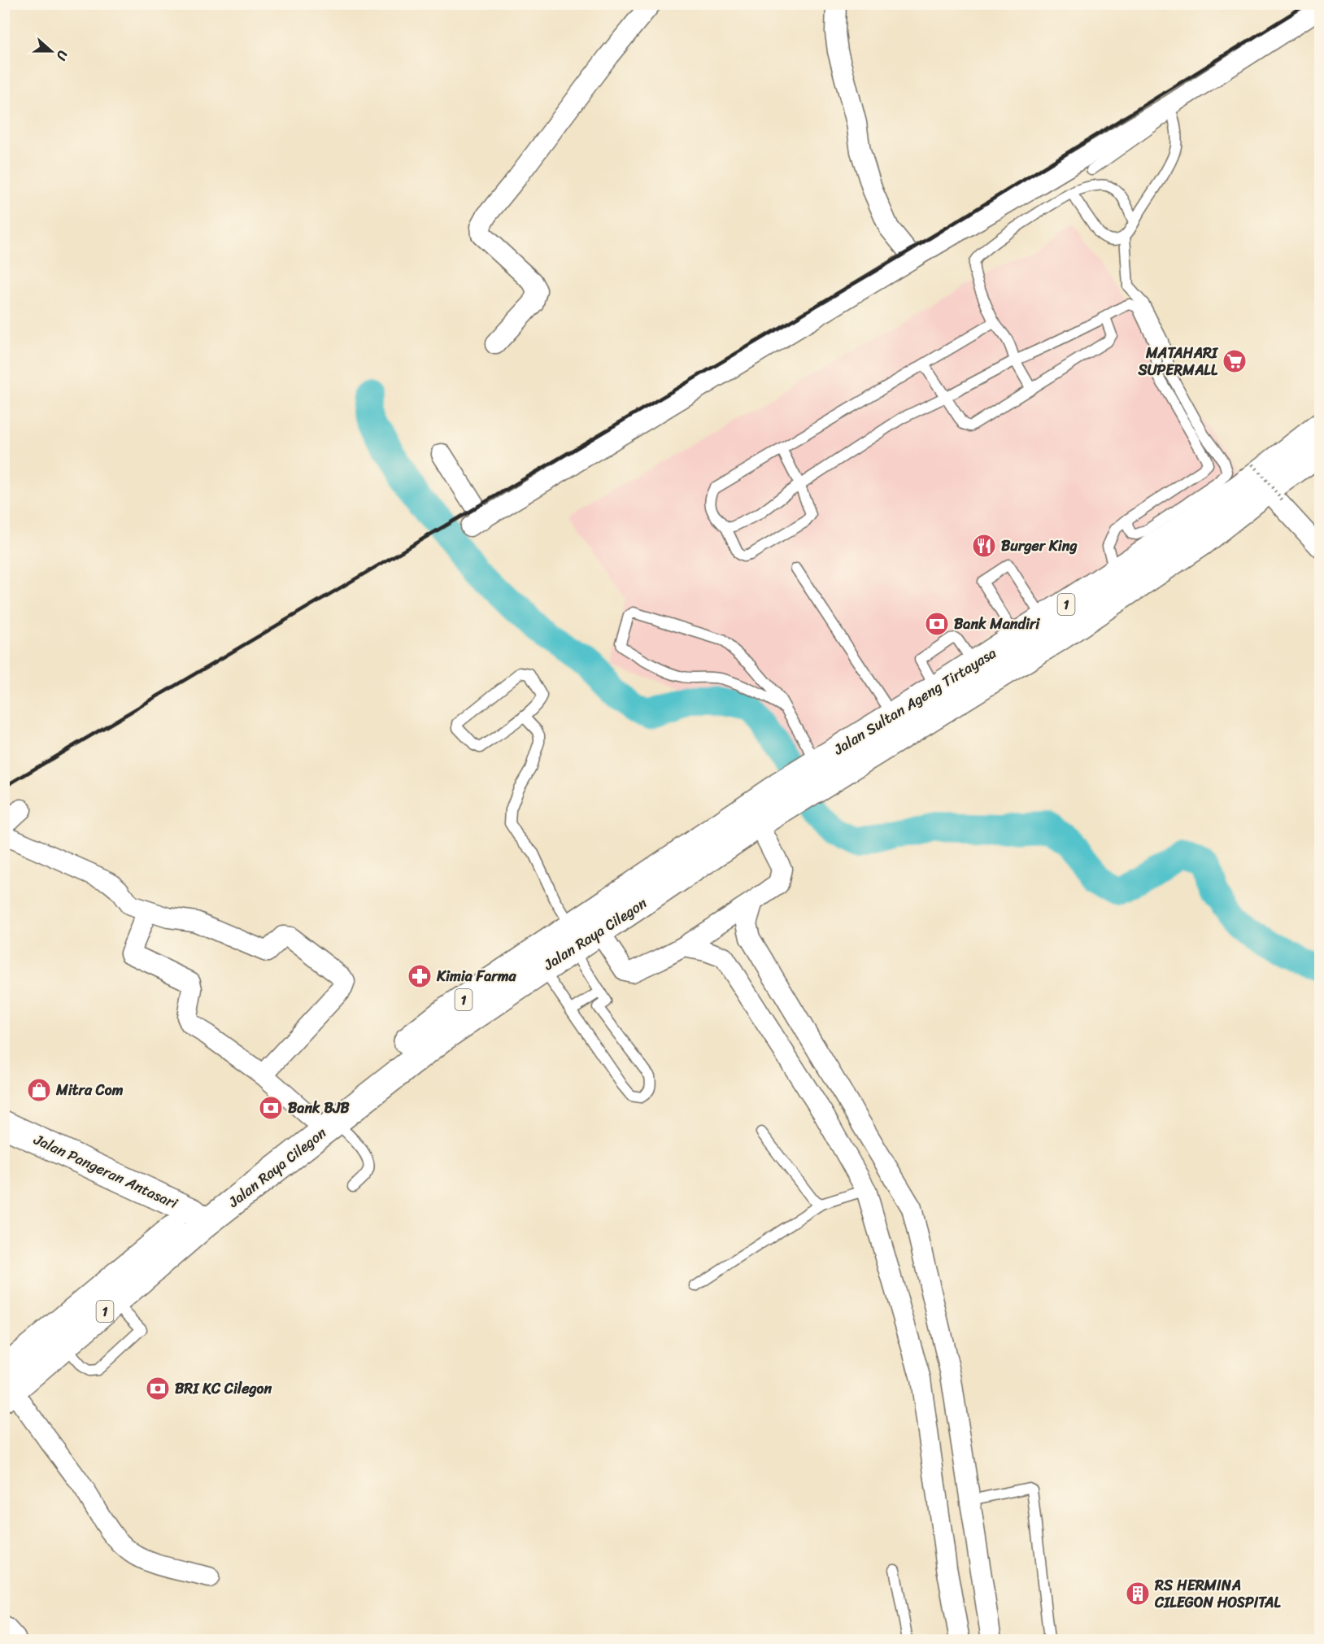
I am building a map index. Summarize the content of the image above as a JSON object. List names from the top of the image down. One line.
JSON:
{"streets":{"main road":["1","Jalan Sultan Ageng Tirtayasa","Jalan Raya Cilegon","Jalan Pangeran Antasari"]},"crossings":[["Jalan Sultan Ageng Tirtayasa","Jalan Raya Cilegon"],["Jalan Raya Cilegon","Jalan Pangeran Antasari"]],"places":{"supermarket":["MATAHARI SUPERMALL"],"restaurant":["Burger King"],"bank":["Bank Mandiri","Bank BJB","BRI KC Cilegon"],"pharmacy":["Kimia Farma"],"shop":["Mitra Com"],"building":["RS HERMINA CILEGON HOSPITAL"]},"north":"right"}
